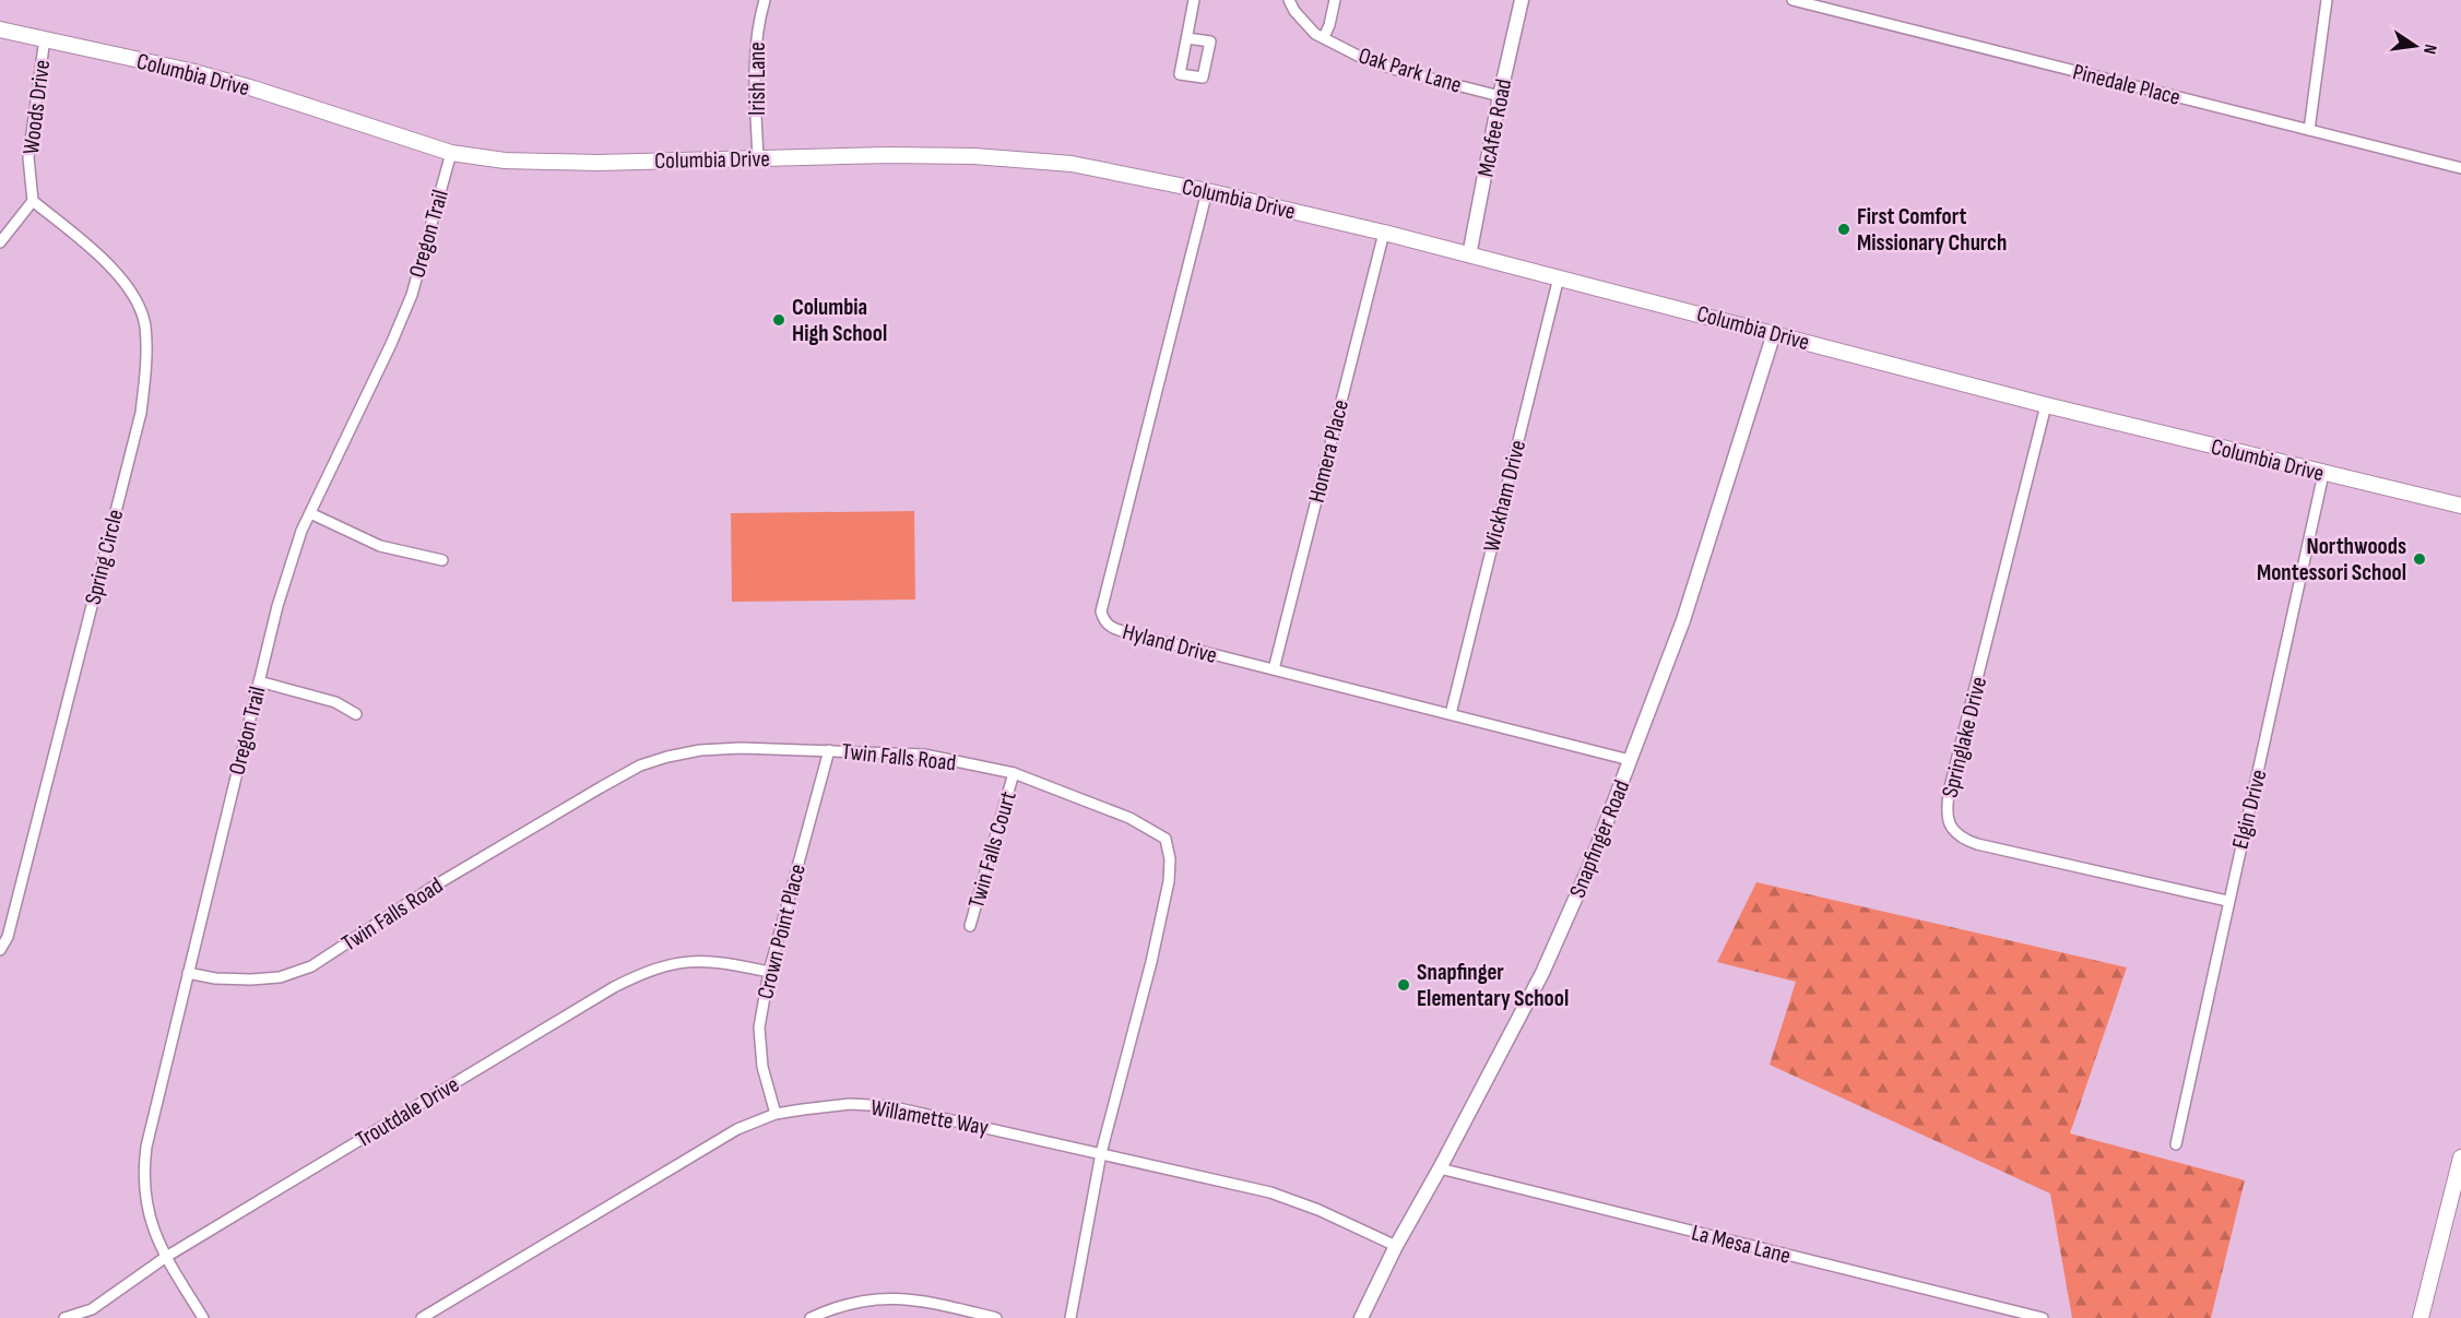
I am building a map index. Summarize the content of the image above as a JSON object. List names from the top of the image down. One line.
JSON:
{"streets":{"main road":["Columbia Drive"],"street":["Oak Park Lane","Irish Lane","Pinedale Place","Woods Drive","McAfee Road","Oregon Trail","Homera Place","Wickham Drive","Spring Circle","Hyland Drive","Springlake Drive","Twin Falls Road","Elgin Drive","Snapfinger Road","Twin Falls Court","Crown Point Place","Troutdale Drive","Willamette Way","La Mesa Lane"]},"crossings":[["Oak Park Lane","McAfee Road"],["Columbia Drive","Irish Lane"],["Columbia Drive","Woods Drive"],["Columbia Drive","McAfee Road"],["Columbia Drive","Oregon Trail"],["Columbia Drive","Homera Place"],["Columbia Drive","Wickham Drive"],["Columbia Drive","Hyland Drive"],["Columbia Drive","Springlake Drive"],["Columbia Drive","Elgin Drive"],["Columbia Drive","Snapfinger Road"],["Woods Drive","Spring Circle"],["Oregon Trail","Twin Falls Road"],["Oregon Trail","Troutdale Drive"],["Homera Place","Hyland Drive"],["Wickham Drive","Hyland Drive"],["Hyland Drive","Snapfinger Road"],["Springlake Drive","Elgin Drive"],["Twin Falls Road","Twin Falls Court"],["Twin Falls Road","Crown Point Place"],["Twin Falls Road","Willamette Way"],["Snapfinger Road","Willamette Way"],["Snapfinger Road","La Mesa Lane"],["Crown Point Place","Troutdale Drive"],["Crown Point Place","Willamette Way"]],"places":["First Comfort Missionary Church","Columbia High School","Northwoods Montessori School","Snapfinger Elementary School"],"north":"right"}
